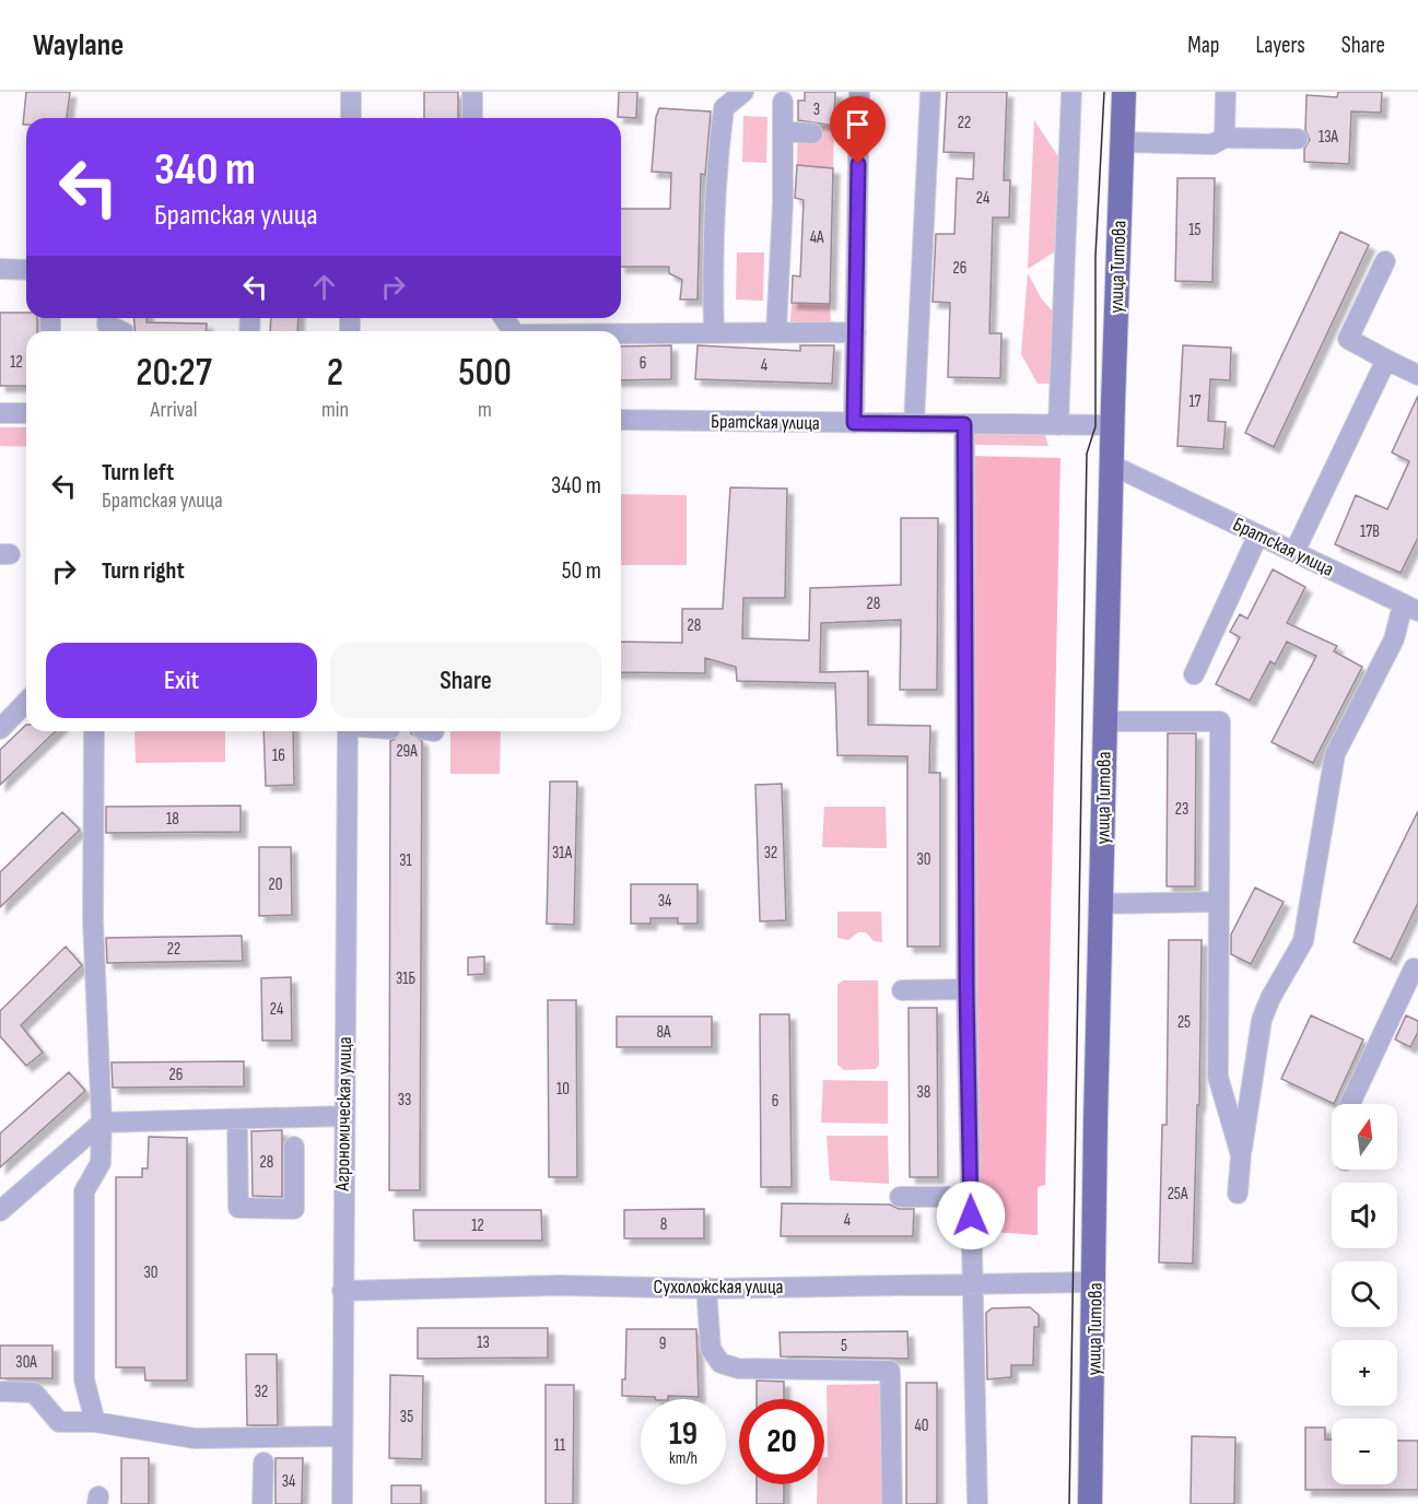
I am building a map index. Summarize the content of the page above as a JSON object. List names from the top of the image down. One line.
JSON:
{"streets":{"main road":["улица Титова"],"street":["Братская улица","Агрономическая улица","Сухоложская улица"]},"crossings":[["улица Титова","Братская улица"],["улица Титова","Сухоложская улица"],["Агрономическая улица","Сухоложская улица"]],"house_numbers":["3","22","13А","24","15","4А","26","12","6","4","17","17В","28","28","29А","16","23","18","31А","32","30","31","20","34","22","31Б","24","25","8А","26","10","38","33","6","28","25А","4","8","12","30","13","9","5","30А","32","35","40","11","34"],"north":"top","page":{"header":"Waylane","nav":["Map","Layers","Share"],"turn":["340 m","Братская улица"],"eta":["20:27","Arrival","2","min","500","m"],"list":[{"name":"Turn left","note":"Братская улица","value":"340 m"},{"name":"Turn right","value":"50 m"}],"buttons":["Exit","Share"],"map_buttons":["+","−"],"speed":"19 km/h","limit":"20"}}
